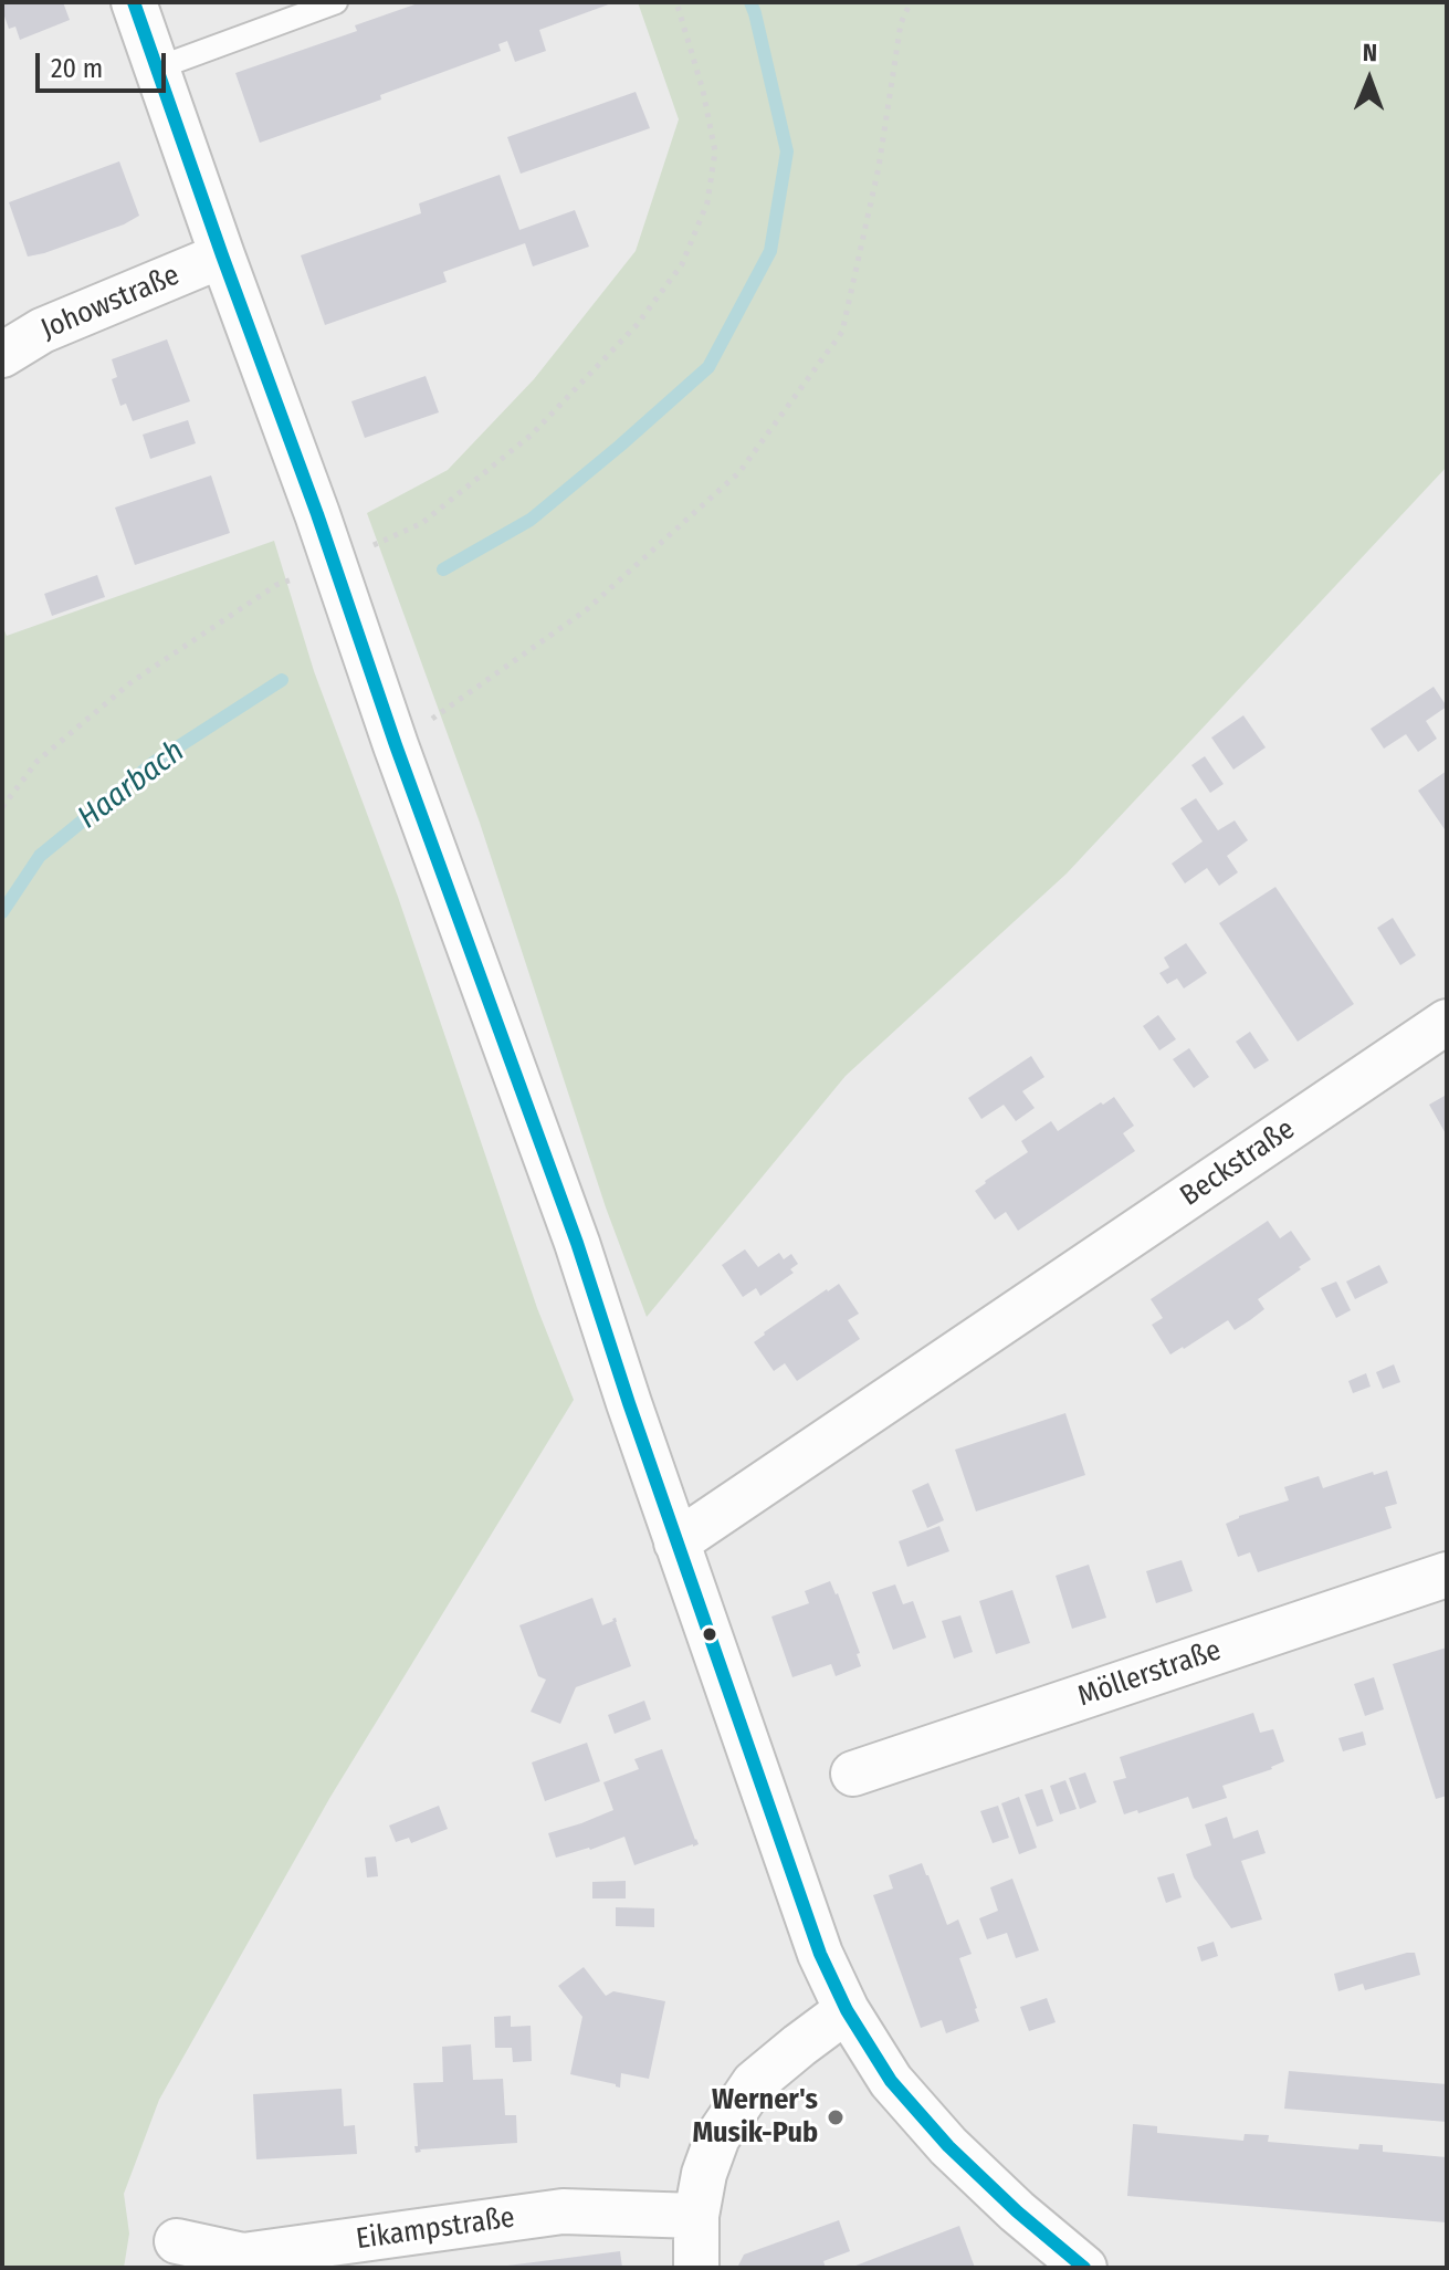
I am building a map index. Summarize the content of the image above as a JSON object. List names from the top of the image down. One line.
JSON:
{"streets":{"street":["Johowstraße","Beckstraße","Möllerstraße","Eikampstraße"]},"water":["Haarbach"],"places":["Werner's Musik-Pub"],"scale_bar":"20 m","north":"top"}
